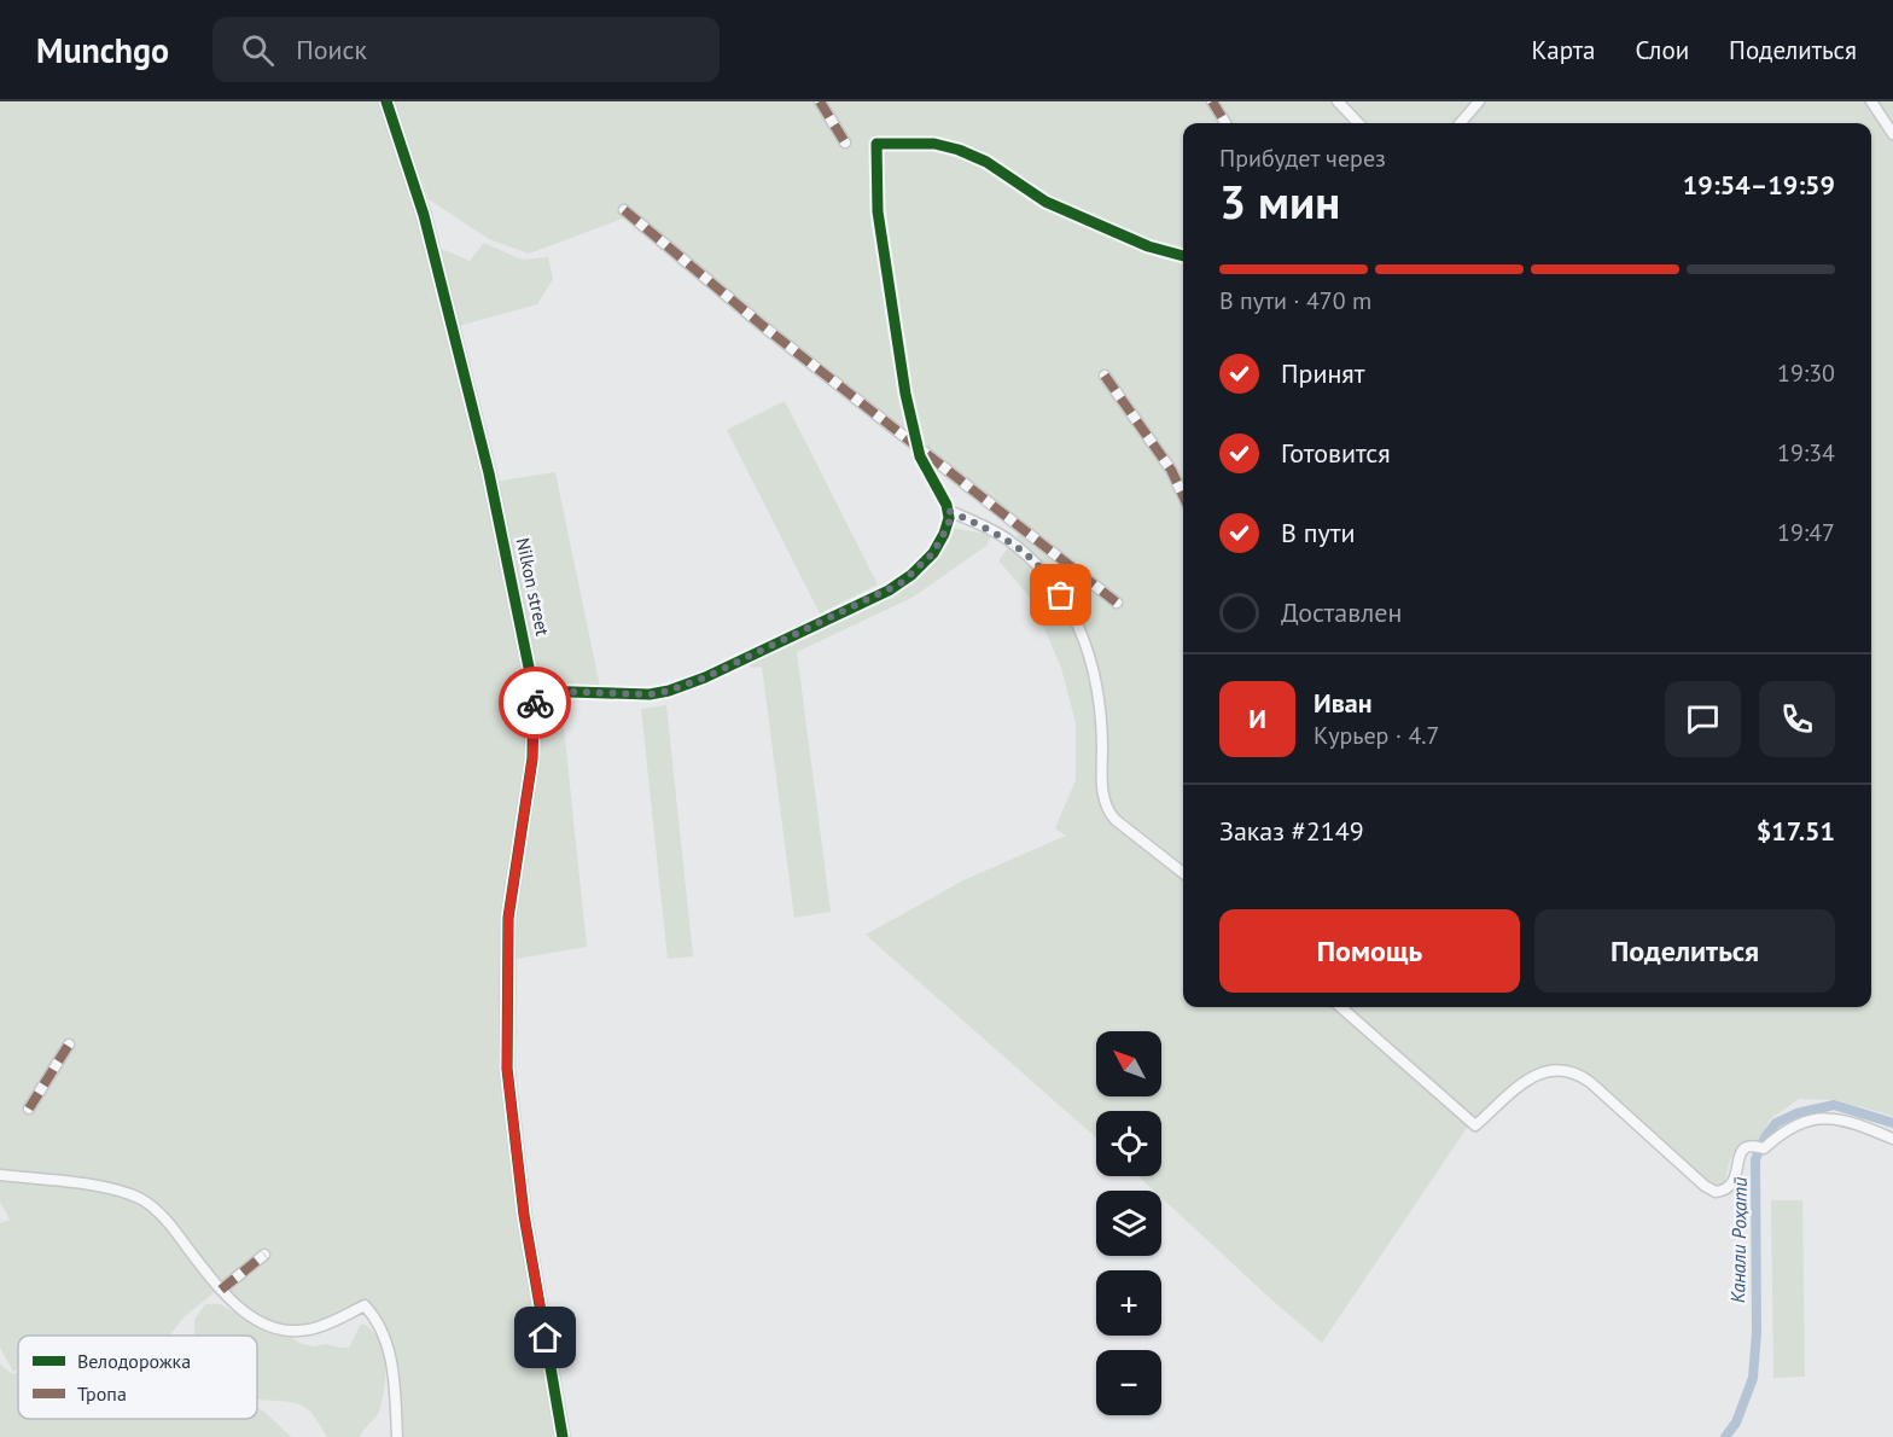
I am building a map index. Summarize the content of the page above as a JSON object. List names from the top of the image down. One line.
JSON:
{"streets":{"street":["Nilkon street"]},"water":["Канали Роҳатӣ"],"legend":["Велодорожка","Тропа"],"north":"top left","page":{"header":"Munchgo","search":"Поиск","nav":["Карта","Слои","Поделиться"],"heading":["3 мин","Прибудет через","19:54–19:59"],"panel":["Иван","Курьер · 4.7","Заказ #2149","$17.51"],"bar":"В пути · 470 m","list":[["Принят","19:30"],["Готовится","19:34"],["В пути","19:47"],"Доставлен"],"round":"И","buttons":["Помощь","Поделиться"],"map_buttons":["+","−"]}}
